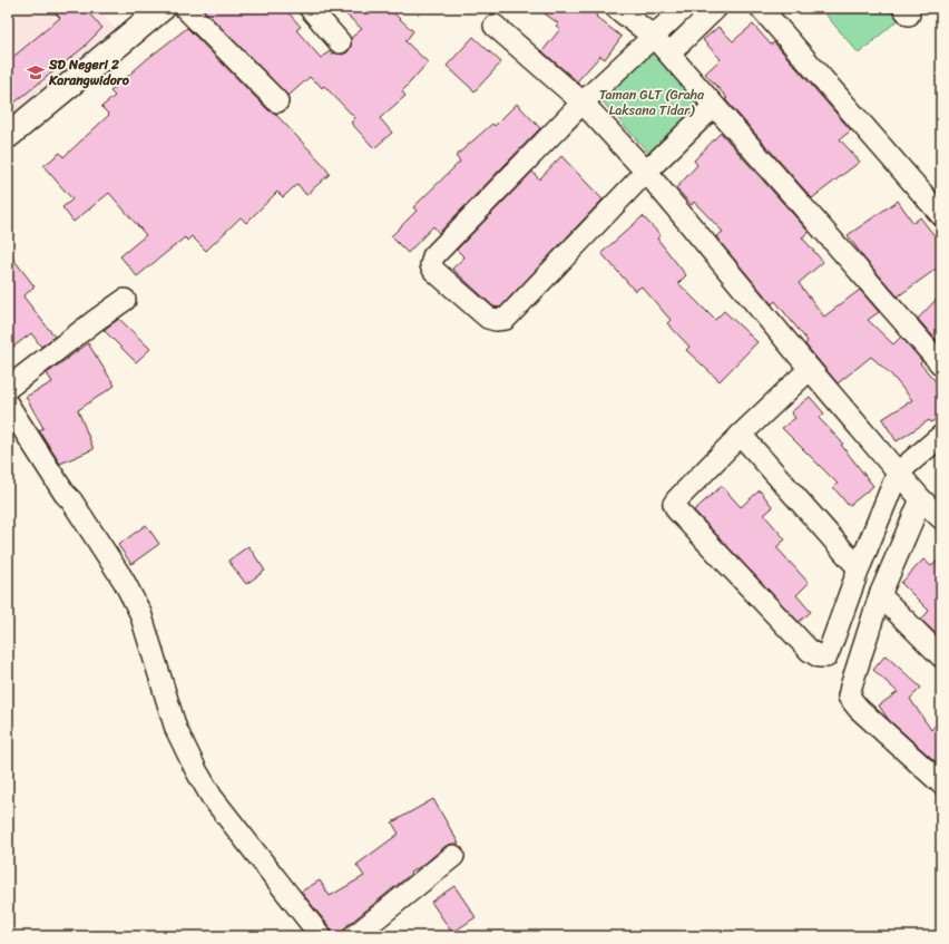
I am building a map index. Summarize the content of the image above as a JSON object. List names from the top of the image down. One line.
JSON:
{"parks":["Taman GLT (Graha Laksana Tidar)"],"places":{"school or university":["SD Negeri 2 Karangwidoro"]}}
